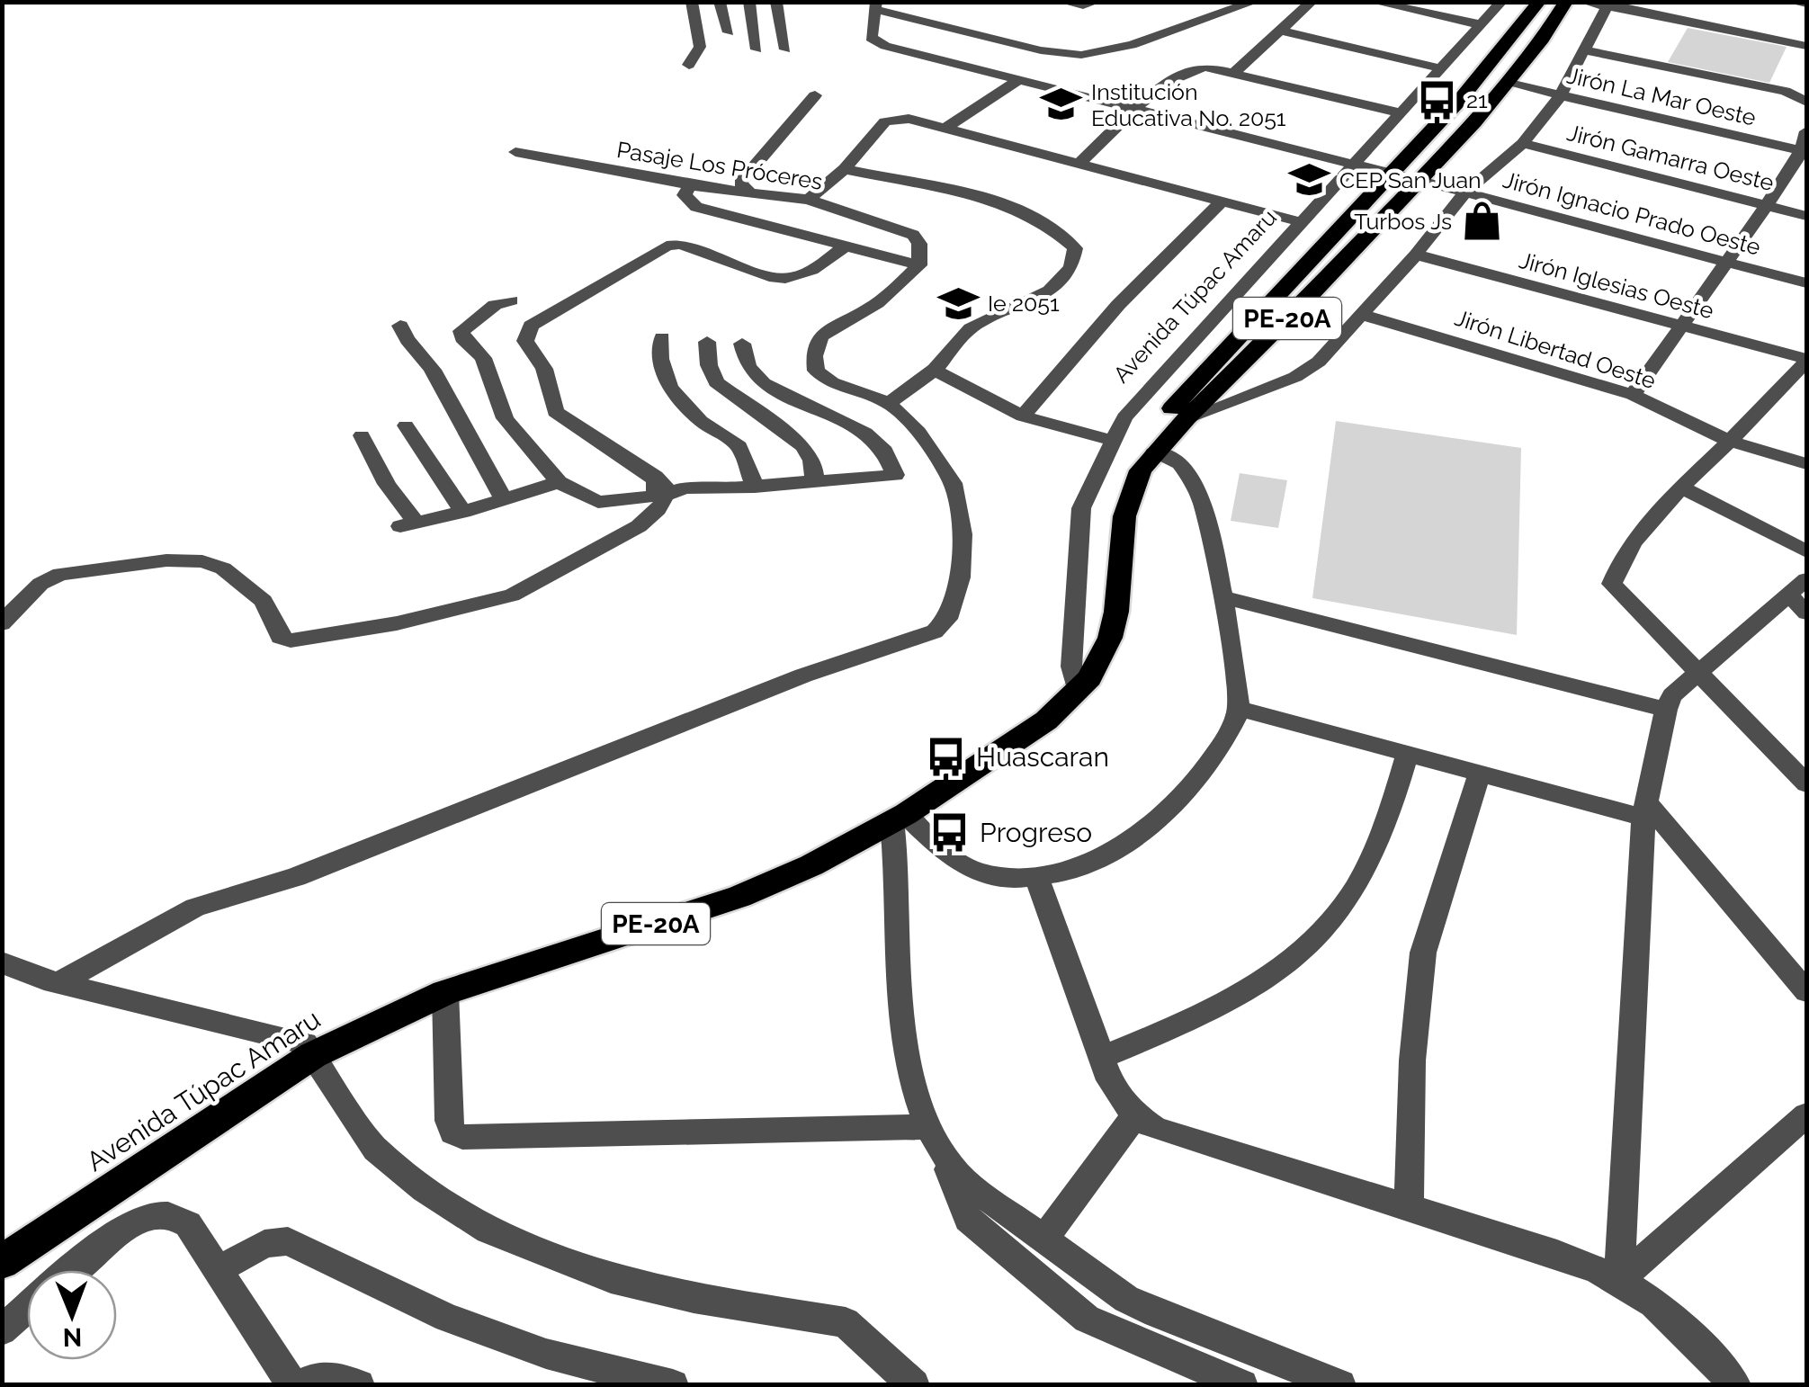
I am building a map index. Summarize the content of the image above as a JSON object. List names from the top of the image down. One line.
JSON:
{"streets":{"highway":["Avenida Túpac Amaru","PE-20A"],"street":["Jirón La Mar Oeste","Jirón Gamarra Oeste","Pasaje Los Próceres","Jirón Ignacio Prado Oeste","Jirón Iglesias Oeste","Jirón Libertad Oeste"]},"crossings":[["Jirón La Mar Oeste","Avenida Túpac Amaru"],["Jirón Ignacio Prado Oeste","Avenida Túpac Amaru"]],"places":{"bus stop":["21","Huascaran","Progreso"],"school or university":["Institución Educativa No. 2051","CEP San Juan","Ie 2051"],"shop":["Turbos Js"]},"north":"bottom"}
